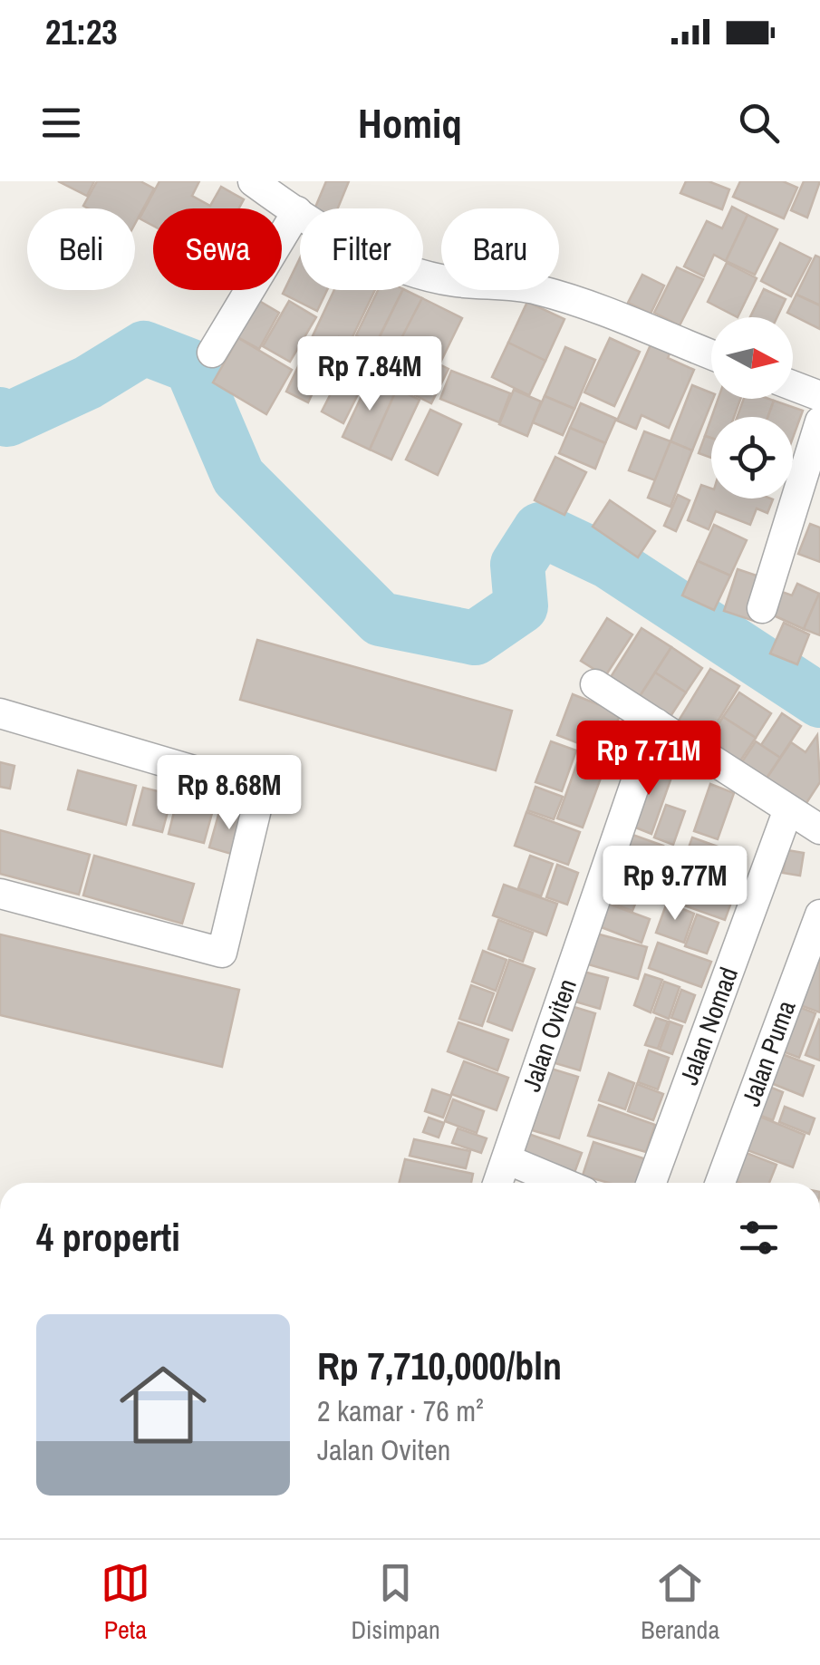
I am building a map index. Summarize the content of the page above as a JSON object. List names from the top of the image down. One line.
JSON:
{"streets":{"street":["Jalan Nomad","Jalan Oviten","Jalan Puma"]},"north":"right","page":{"status":"21:23","header":"Homiq","chip":["Beli","Sewa","Filter","Baru"],"price":["Rp 7.84M","Rp 7.71M","Rp 8.68M","Rp 9.77M"],"heading":"4 properti","list":[{"name":"Rp 7,710,000/bln","note":"2 kamar · 76 m² · Jalan Oviten"}],"tabs":["Peta","Disimpan","Beranda"]}}
